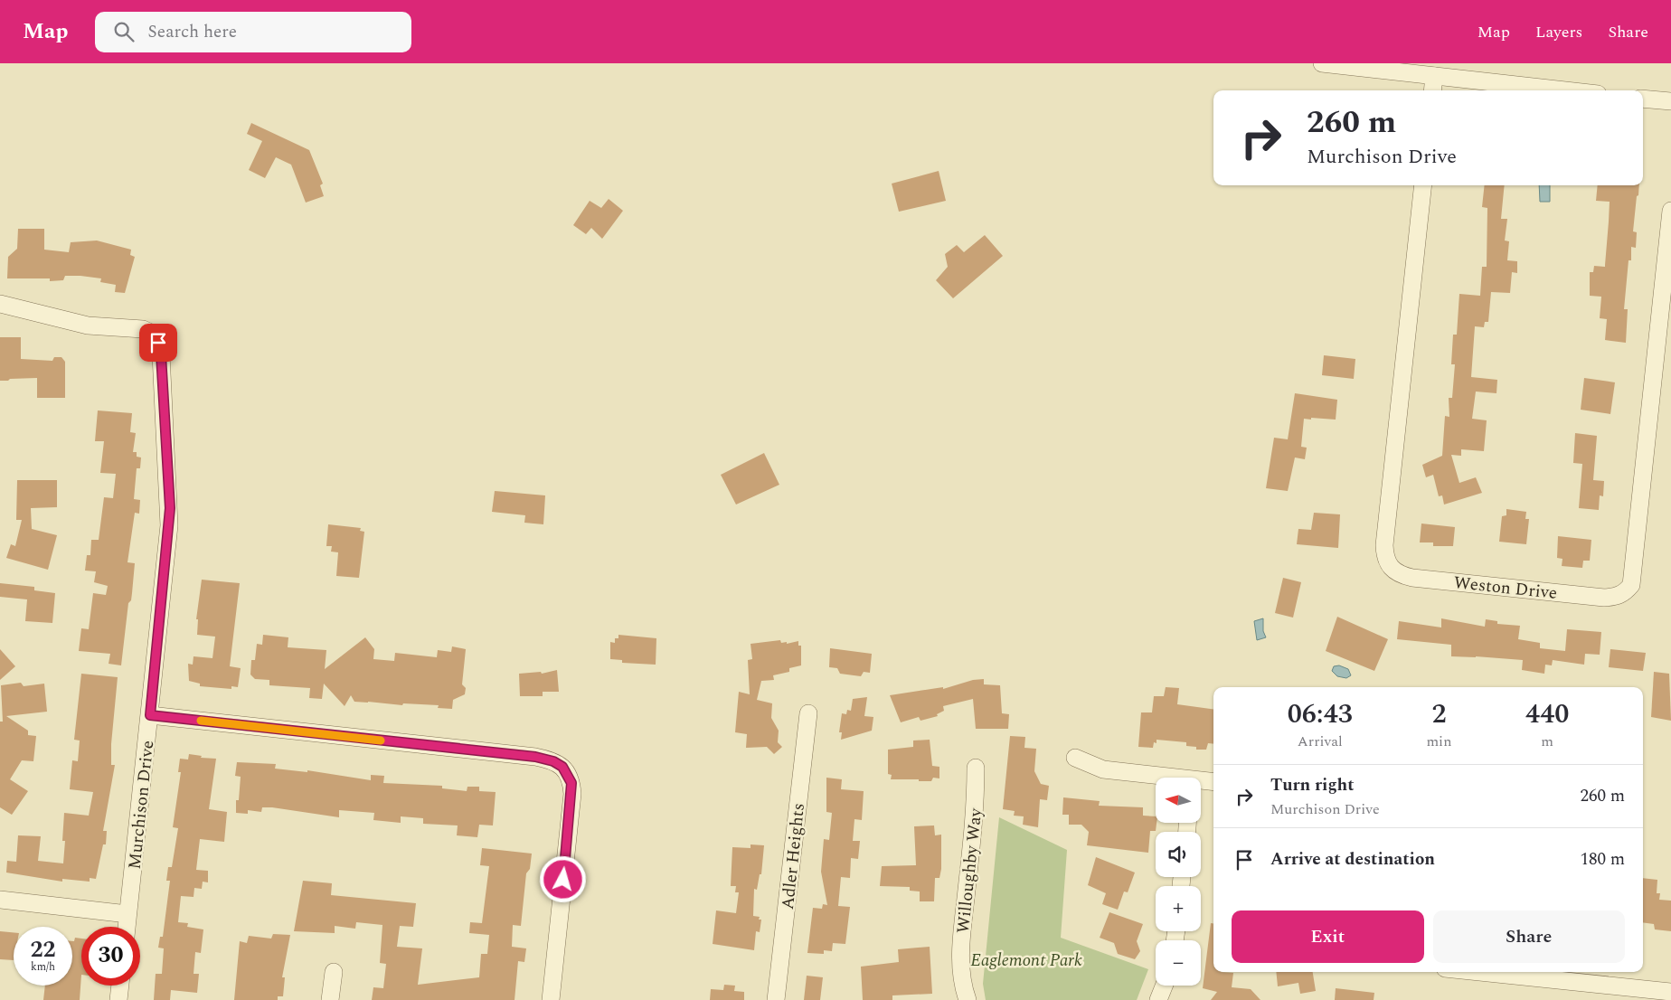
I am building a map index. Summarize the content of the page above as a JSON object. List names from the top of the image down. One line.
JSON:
{"streets":{"street":["Weston Drive","Murchison Drive","Adler Heights","Willoughby Way"]},"parks":["Eaglemont Park"],"north":"left","page":{"header":"Map","search":"Search here","nav":["Map","Layers","Share"],"turn":["260 m","Murchison Drive"],"eta":["06:43","Arrival","2","min","440","m"],"list":[{"name":"Turn right","note":"Murchison Drive","value":"260 m"},{"name":"Arrive at destination","value":"180 m"}],"map_buttons":["+","−"],"buttons":["Exit","Share"],"speed":"22 km/h","limit":"30"}}
